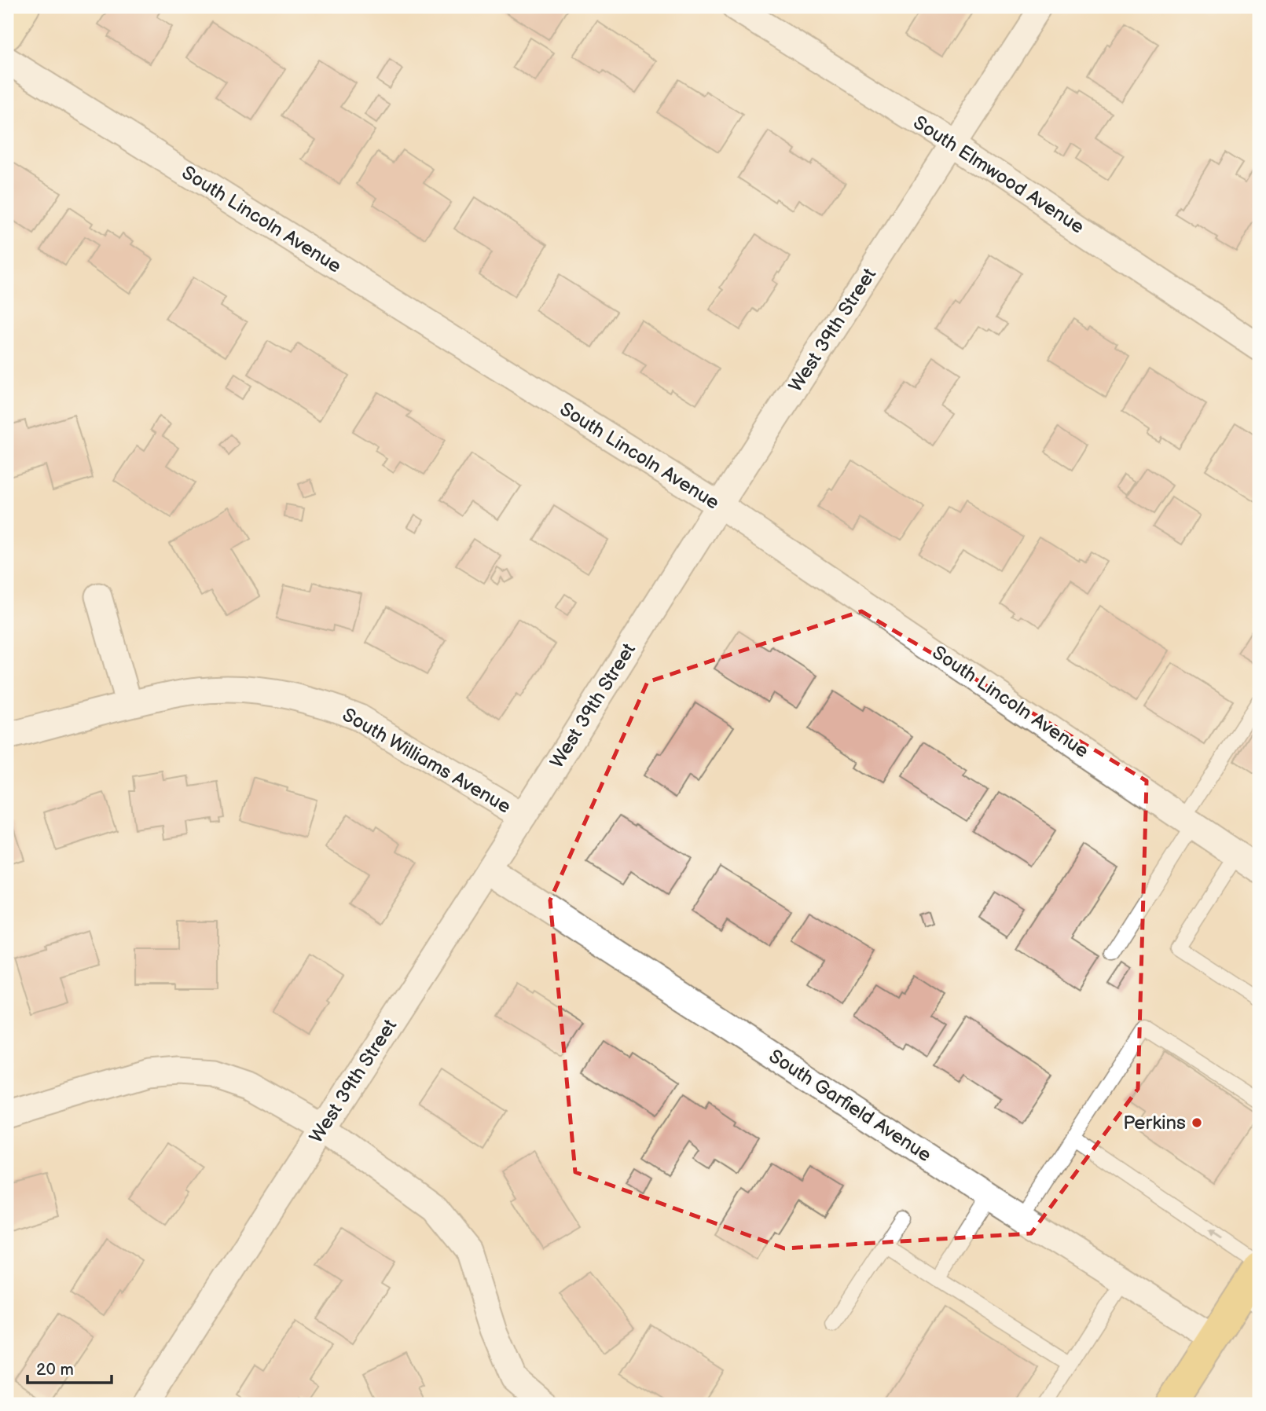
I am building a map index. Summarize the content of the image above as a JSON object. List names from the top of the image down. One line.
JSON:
{"streets":{"street":["South Elmwood Avenue","South Lincoln Avenue","West 39th Street","South Williams Avenue","South Garfield Avenue"]},"crossings":[["South Elmwood Avenue","West 39th Street"],["South Lincoln Avenue","West 39th Street"],["West 39th Street","South Williams Avenue"],["West 39th Street","South Garfield Avenue"]],"places":["Perkins"],"scale_bar":"20 m"}
